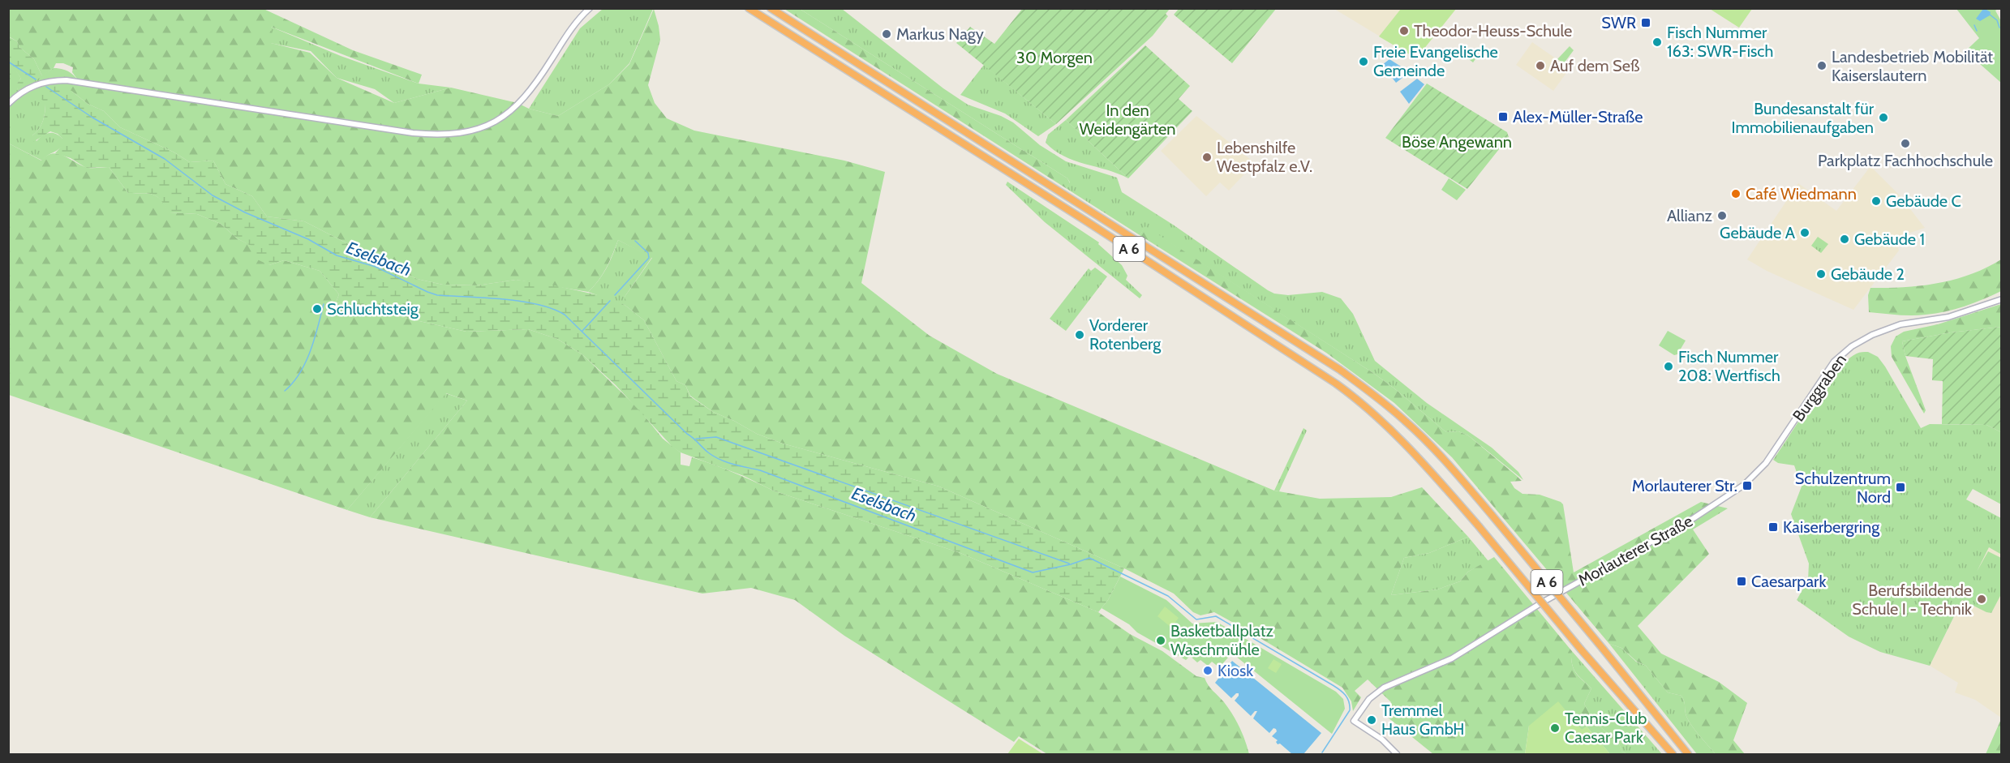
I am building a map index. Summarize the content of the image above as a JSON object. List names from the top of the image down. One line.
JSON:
{"streets":{"highway":["A 6"],"street":["Burggraben","Morlauterer Straße"]},"crossings":[["Burggraben","Morlauterer Straße"]],"water":["Eselsbach"],"parks":["30 Morgen","In den Weidengärten","Böse Angewann"],"places":{"transit":["SWR","Alex-Müller-Straße","Morlauterer Str.","Schulzentrum Nord","Kaiserbergring","Caesarpark"],"other":["Theodor-Heuss-Schule","Markus Nagy","Fisch Nummer 163: SWR-Fisch","Freie Evangelische Gemeinde","Auf dem Seß","Landesbetrieb Mobilität Kaiserslautern","Bundesanstalt für Immobilienaufgaben","Parkplatz Fachhochschule","Lebenshilfe Westpfalz e.V.","Café Wiedmann","Gebäude C","Allianz","Gebäude A","Gebäude 1","Gebäude 2","Schluchtsteig","Vorderer Rotenberg","Fisch Nummer 208: Wertfisch","Berufsbildende Schule I - Technik","Basketballplatz Waschmühle","Kiosk","Tremmel Haus GmbH","Tennis-Club Caesar Park"]}}
